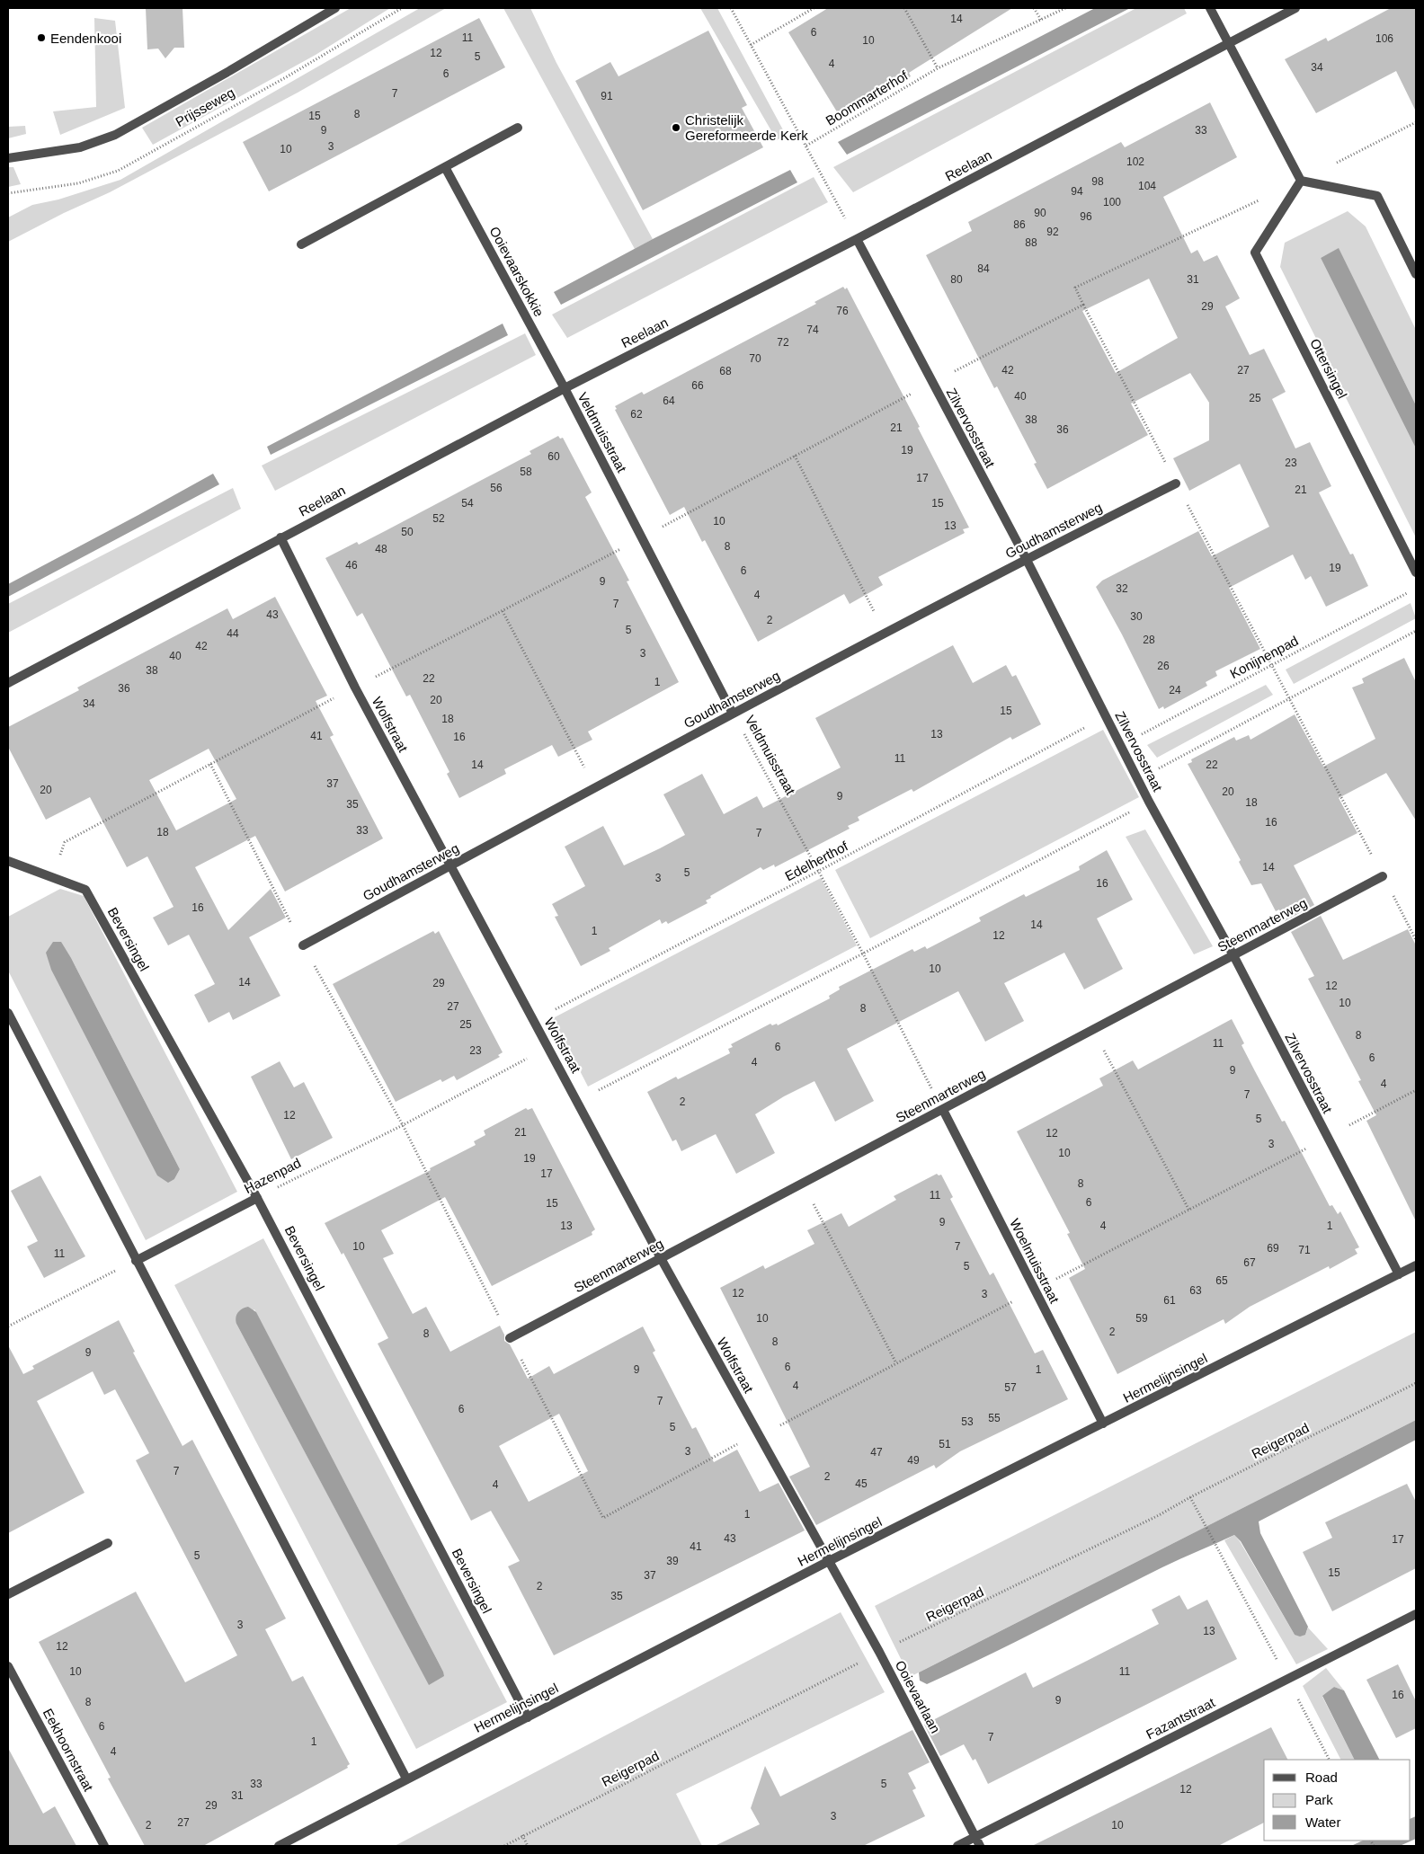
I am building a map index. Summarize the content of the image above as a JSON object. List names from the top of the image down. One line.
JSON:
{"streets":{"street":["Prijsseweg","Reelaan","Ooievaarskokkie","Ottersingel","Zilvervosstraat","Veldmuisstraat","Goudhamsterweg","Wolfstraat","Steenmarterweg","Beversingel","Hazenpad","Woelmuisstraat","Hermelijnsingel","Ooievaarlaan","Fazantstraat","Eekhoornstraat"],"path":["Boommarterhof","Konijnenpad","Edelherthof","Reigerpad"]},"crossings":[["Reelaan","Ooievaarskokkie"],["Reelaan","Zilvervosstraat"],["Reelaan","Veldmuisstraat"],["Reelaan","Wolfstraat"],["Ooievaarskokkie","Veldmuisstraat"],["Zilvervosstraat","Goudhamsterweg"],["Zilvervosstraat","Konijnenpad"],["Zilvervosstraat","Edelherthof"],["Zilvervosstraat","Steenmarterweg"],["Zilvervosstraat","Hermelijnsingel"],["Veldmuisstraat","Goudhamsterweg"],["Veldmuisstraat","Edelherthof"],["Veldmuisstraat","Steenmarterweg"],["Veldmuisstraat","Woelmuisstraat"],["Goudhamsterweg","Wolfstraat"],["Wolfstraat","Edelherthof"],["Wolfstraat","Steenmarterweg"],["Wolfstraat","Hazenpad"],["Wolfstraat","Hermelijnsingel"],["Wolfstraat","Ooievaarlaan"],["Steenmarterweg","Woelmuisstraat"],["Beversingel","Hazenpad"],["Beversingel","Hermelijnsingel"],["Woelmuisstraat","Hermelijnsingel"],["Hermelijnsingel","Ooievaarlaan"],["Reigerpad","Ooievaarlaan"],["Ooievaarlaan","Fazantstraat"]],"places":["Eendenkooi","Christelijk Gereformeerde Kerk"],"house_numbers":["14","6","11","106","10","12","5","4","34","6","7","91","8","15","9","33","3","10","102","98","104","94","100","90","96","86","92","88","84","80","31","29","76","74","72","70","42","27","68","66","40","25","64","62","38","21","36","19","60","23","58","17","56","21","54","15","52","10","13","50","8","48","46","19","6","9","32","4","7","43","30","2","5","44","28","42","3","40","26","38","22","1","36","24","20","34","15","18","13","41","16","11","14","22","37","20","20","9","18","35","16","33","18","7","14","5","3","16","16","14","1","12","10","14","29","12","10","27","8","25","8","11","6","23","6","4","9","4","7","2","12","5","21","12","3","10","19","17","8","11","6","15","9","13","4","1","10","7","69","71","11","67","5","65","63","12","3","61","10","59","2","8","8","9","6","9","1","4","57","7","6","55","53","5","51","3","47","49","7","2","45","4","1","43","17","41","5","39","15","37","2","35","3","13","12","10","11","16","9","8","6","7","1","4","33","5","12","31","29","3","27","2","10"],"legend":["Road","Park","Water"]}
